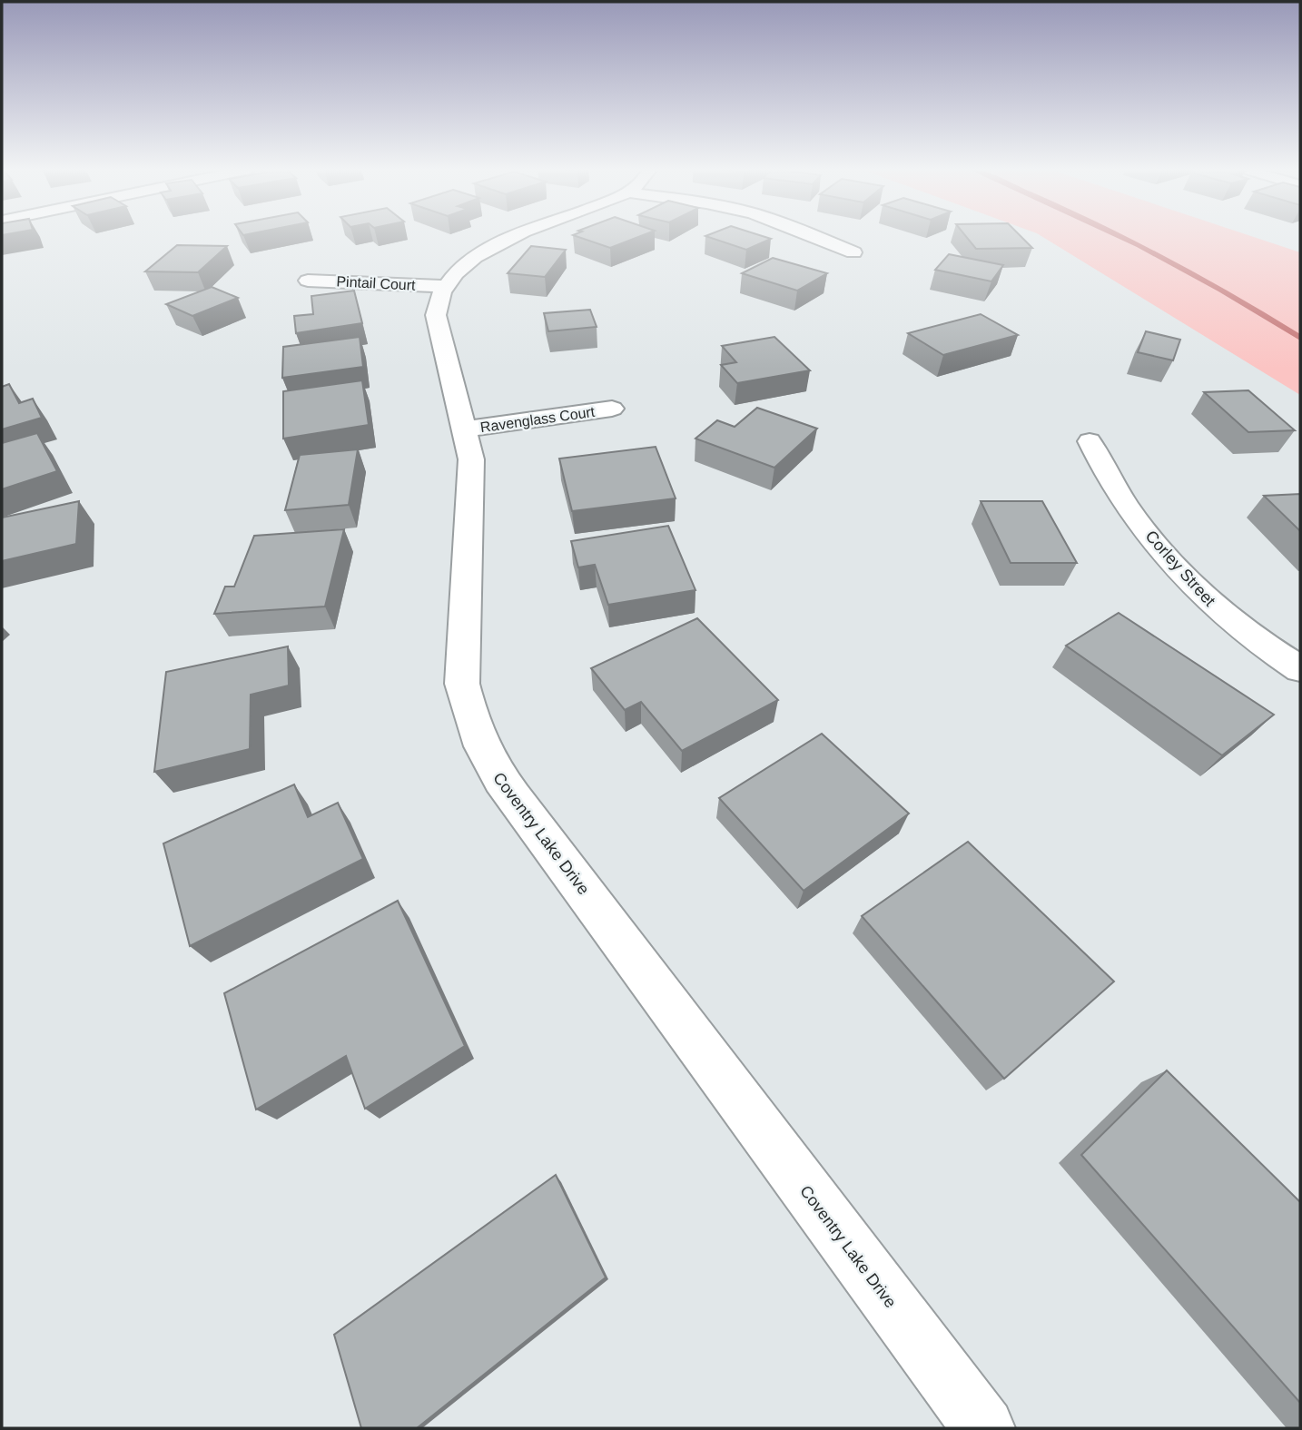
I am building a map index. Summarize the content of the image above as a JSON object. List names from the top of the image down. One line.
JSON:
{"streets":{"street":["Pintail Court","Ravenglass Court","Corley Street","Coventry Lake Drive"]},"crossings":[["Pintail Court","Coventry Lake Drive"],["Ravenglass Court","Coventry Lake Drive"]]}
